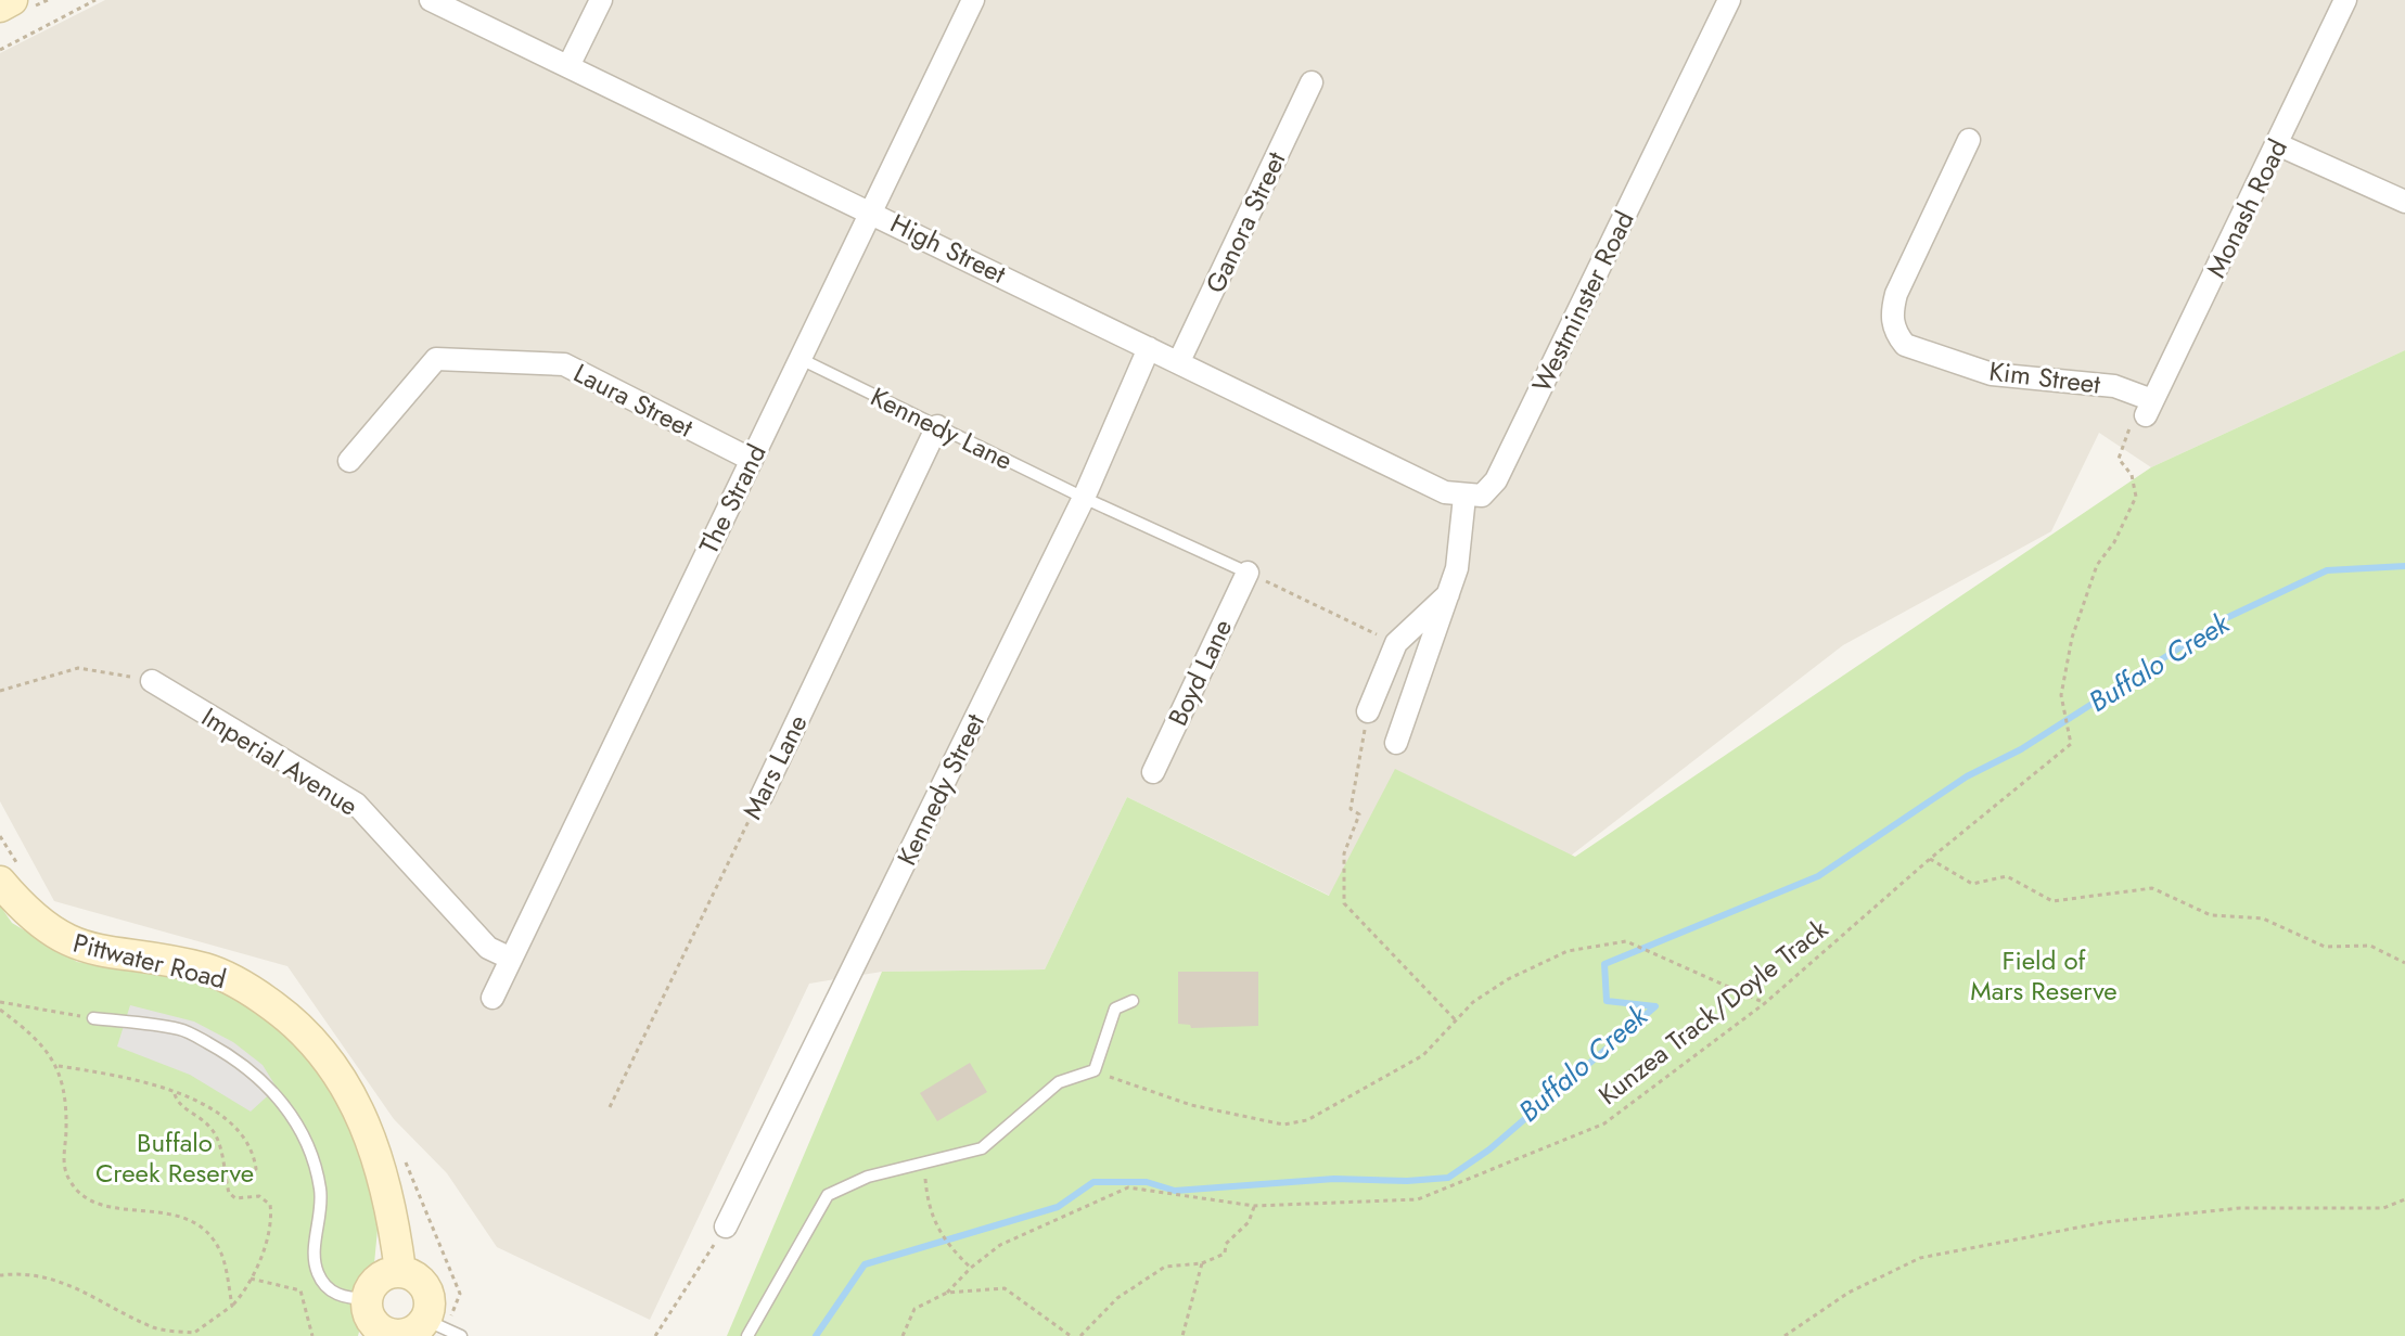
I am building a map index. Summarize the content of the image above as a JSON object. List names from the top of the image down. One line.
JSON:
{"streets":{"main road":["Pittwater Road"],"street":["Monash Road","Ganora Street","High Street","Westminster Road","Kim Street","Laura Street","The Strand","Boyd Lane","Imperial Avenue","Mars Lane","Kennedy Street"],"lane":["Kennedy Lane"],"path":["Kunzea Track/Doyle Track"]},"crossings":[["Monash Road","Kim Street"],["Monash Road","Kunzea Track/Doyle Track"],["Ganora Street","High Street"],["High Street","Westminster Road"],["High Street","The Strand"],["High Street","Kennedy Street"],["Kim Street","Kunzea Track/Doyle Track"],["Laura Street","The Strand"],["Kennedy Lane","The Strand"],["Kennedy Lane","Mars Lane"],["Kennedy Lane","Kennedy Street"],["The Strand","Imperial Avenue"]],"water":["Buffalo Creek"],"parks":["Field of Mars Reserve","Buffalo Creek Reserve"]}
